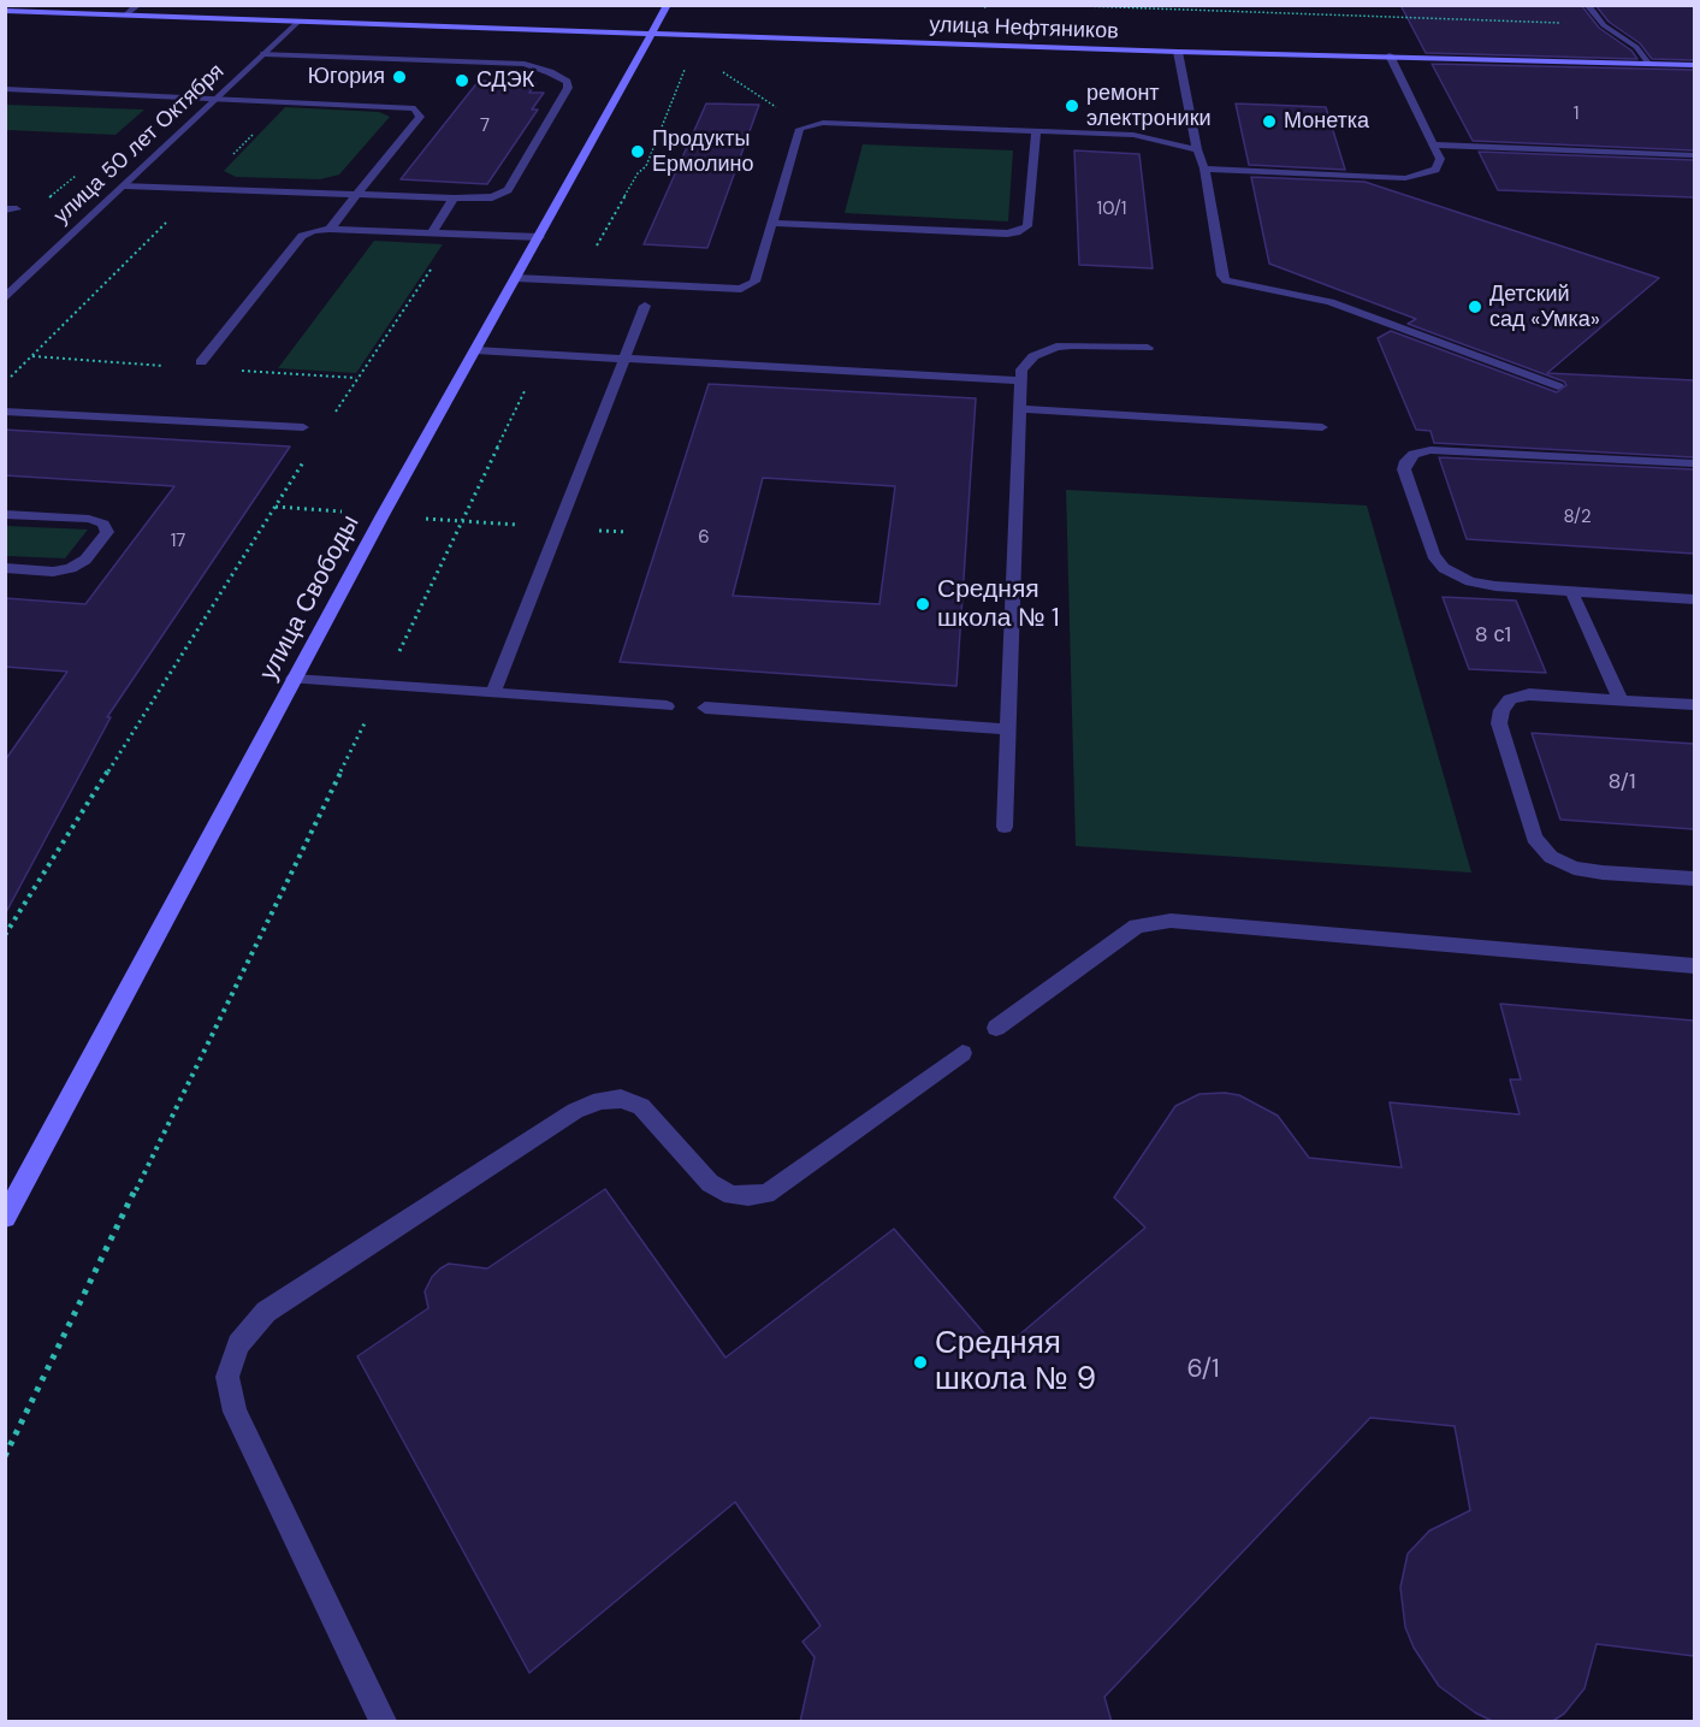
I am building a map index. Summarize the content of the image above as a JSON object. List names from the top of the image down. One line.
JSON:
{"streets":{"main road":["улица Нефтяников","улица Свободы"],"street":["улица 50 лет Октября"]},"crossings":[["улица Нефтяников","улица 50 лет Октября"],["улица Нефтяников","улица Свободы"]],"places":["Югория","СДЭК","ремонт электроники","Монетка","Продукты Ермолино","Детский сад «Умка»","Средняя школа № 1","Средняя школа № 9"],"house_numbers":["1","7","10/1","8/2","6","17","8 с1","8/1","6/1"]}
